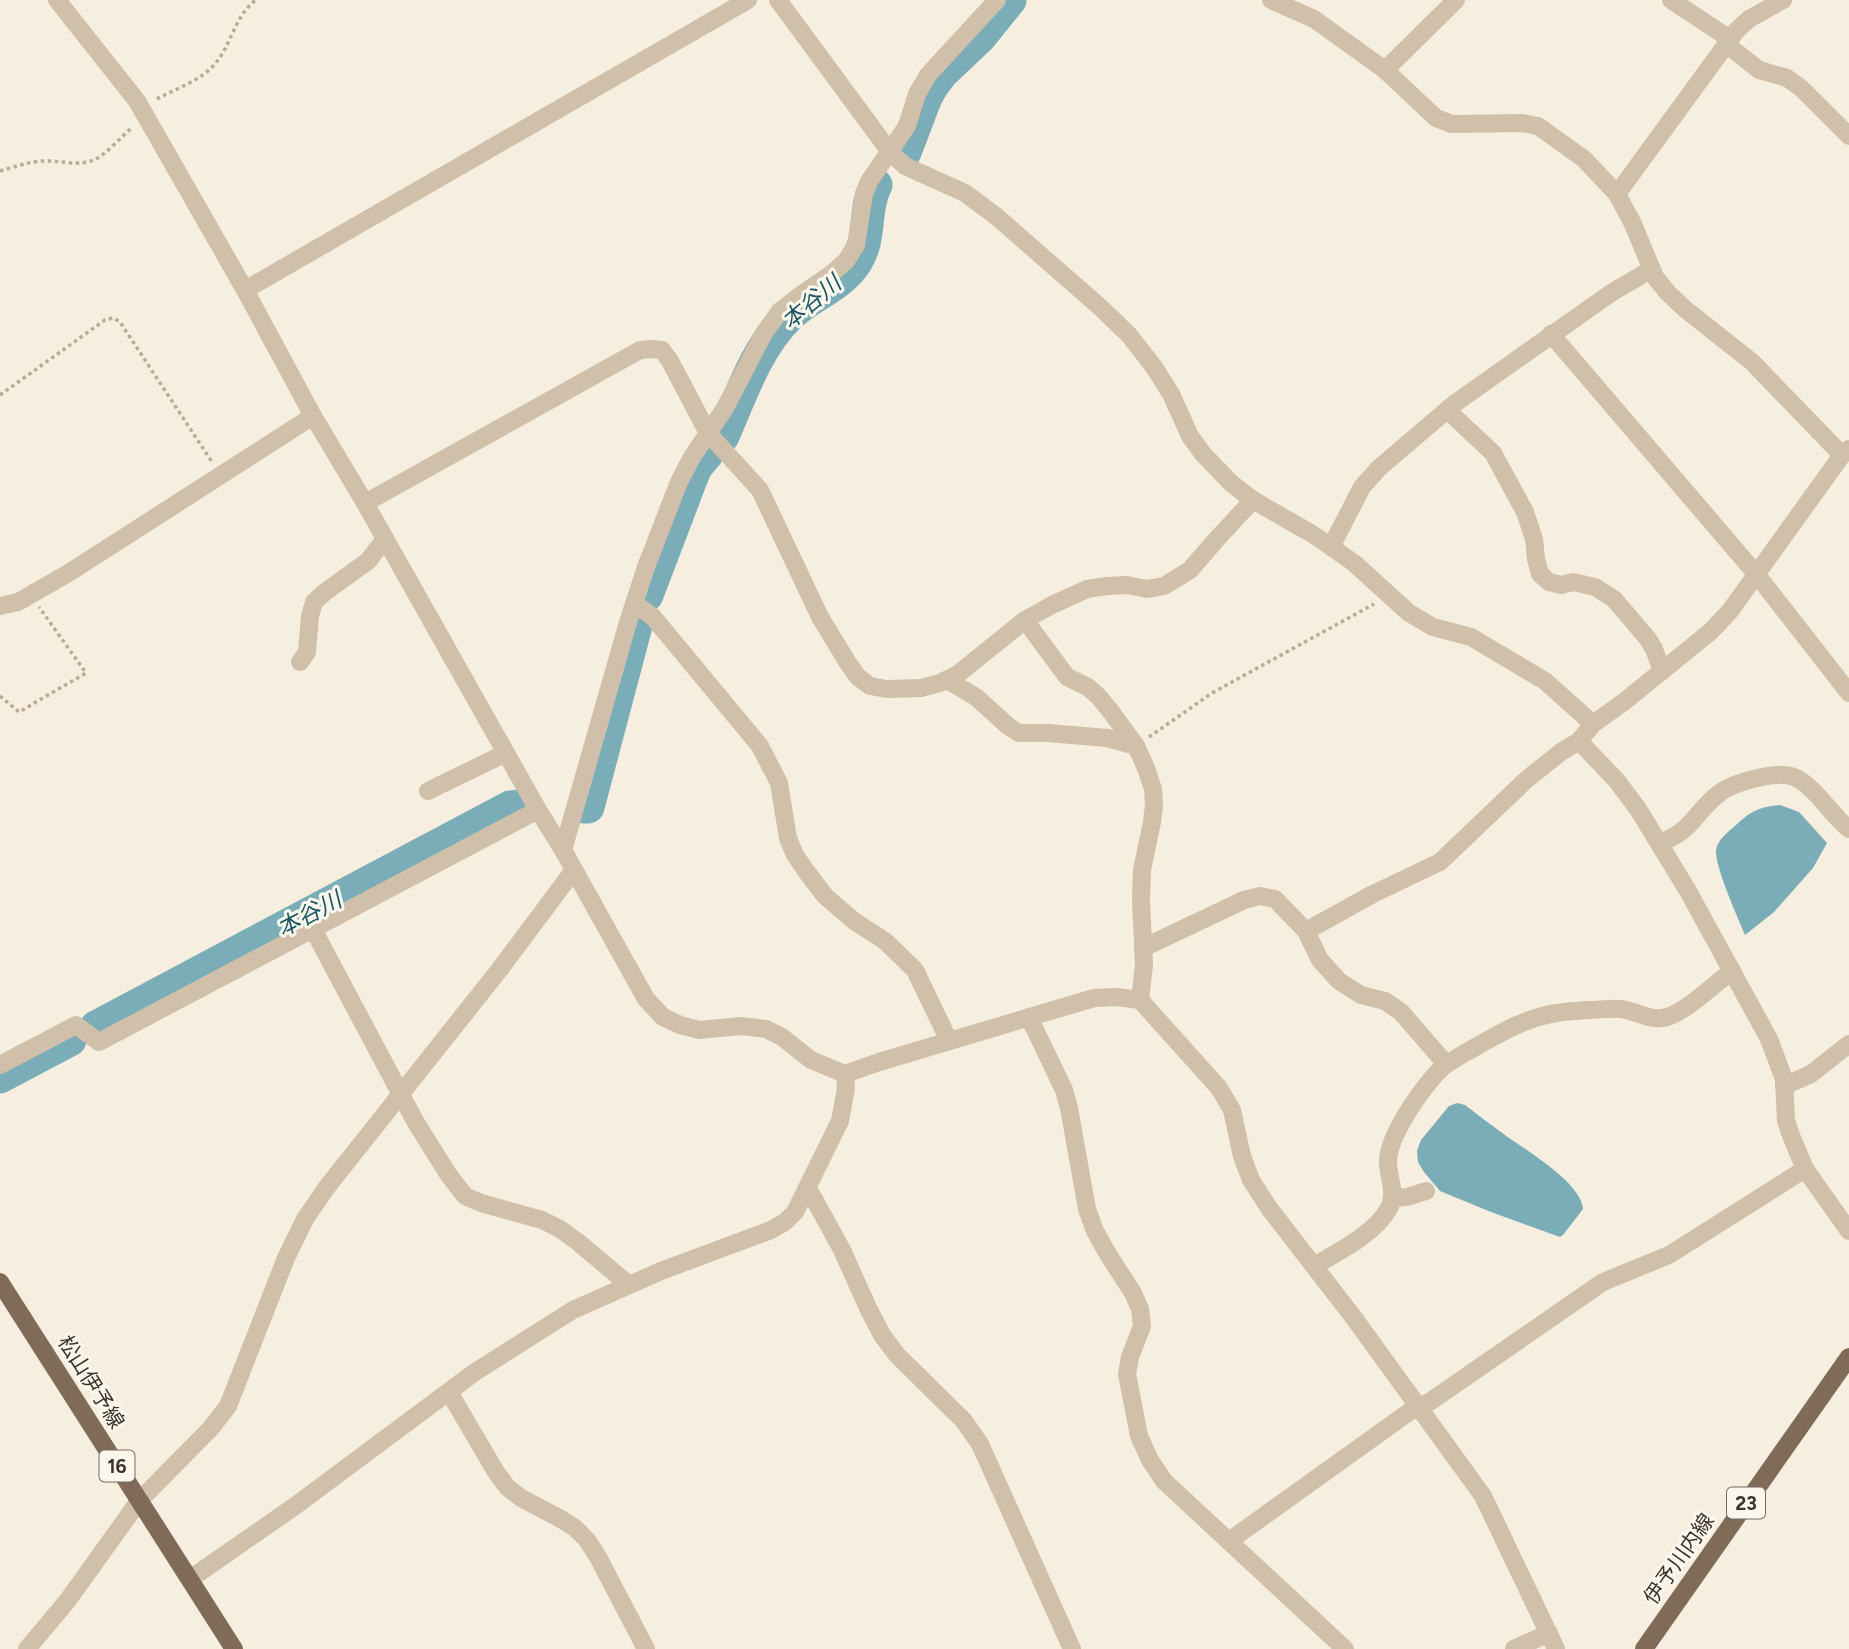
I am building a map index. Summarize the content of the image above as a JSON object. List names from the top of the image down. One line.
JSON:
{"streets":{"main road":["松山伊予線","16","23","伊予川内線"]},"water":["本谷川"]}
